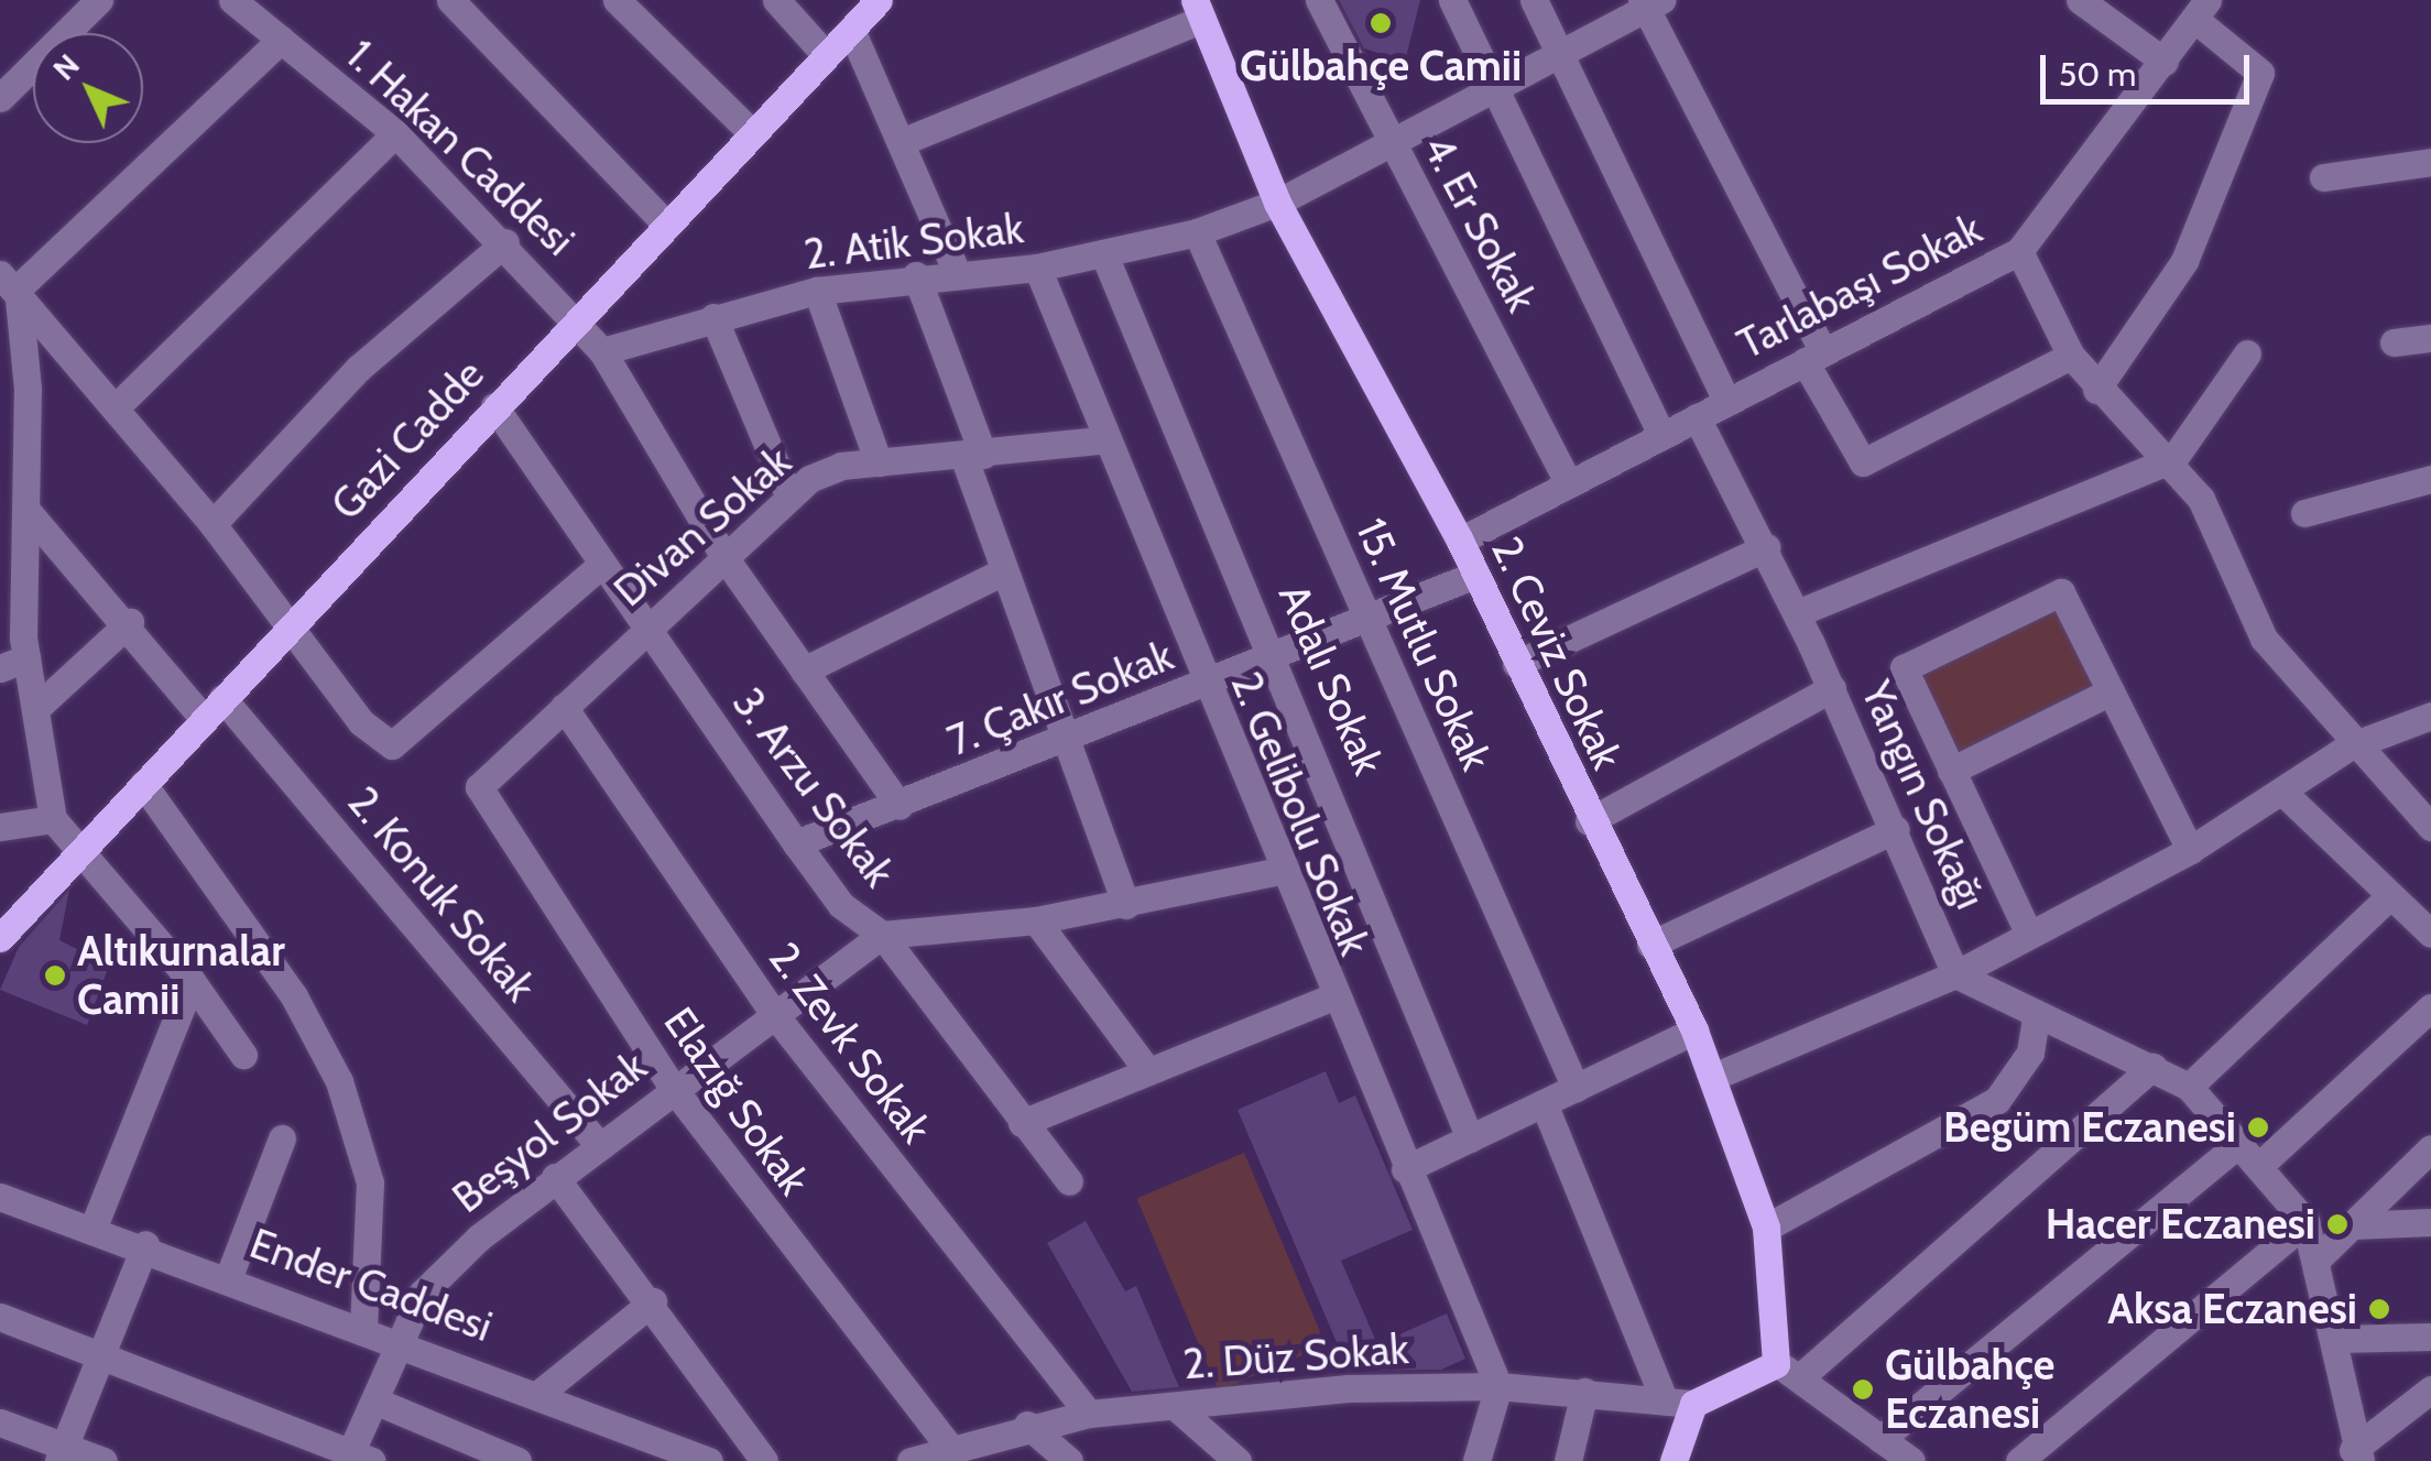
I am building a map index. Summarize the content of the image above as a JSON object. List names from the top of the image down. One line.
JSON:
{"streets":{"main road":["Gazi Cadde","2. Ceviz Sokak"],"street":["1. Hakan Caddesi","4. Er Sokak","2. Atik Sokak","Tarlabaşı Sokak","Divan Sokak","15. Mutlu Sokak","Adalı Sokak","7. Çakır Sokak","3. Arzu Sokak","Yangın Sokağı","2. Gelibolu Sokak","2. Konuk Sokak","2. Zevk Sokak","Elazığ Sokak","Beşyol Sokak","Ender Caddesi","2. Düz Sokak"]},"crossings":[["1. Hakan Caddesi","Gazi Cadde"],["4. Er Sokak","2. Atik Sokak"],["4. Er Sokak","Tarlabaşı Sokak"],["2. Atik Sokak","15. Mutlu Sokak"],["2. Atik Sokak","2. Ceviz Sokak"],["2. Atik Sokak","Adalı Sokak"],["2. Atik Sokak","2. Gelibolu Sokak"],["Tarlabaşı Sokak","2. Ceviz Sokak"],["Tarlabaşı Sokak","Yangın Sokağı"],["Gazi Cadde","3. Arzu Sokak"],["Gazi Cadde","2. Konuk Sokak"],["Divan Sokak","3. Arzu Sokak"],["Divan Sokak","2. Gelibolu Sokak"],["Divan Sokak","2. Zevk Sokak"],["Divan Sokak","Elazığ Sokak"],["15. Mutlu Sokak","7. Çakır Sokak"],["2. Ceviz Sokak","7. Çakır Sokak"],["Adalı Sokak","7. Çakır Sokak"],["7. Çakır Sokak","3. Arzu Sokak"],["7. Çakır Sokak","2. Gelibolu Sokak"],["3. Arzu Sokak","2. Gelibolu Sokak"],["3. Arzu Sokak","Beşyol Sokak"],["2. Gelibolu Sokak","2. Düz Sokak"],["2. Konuk Sokak","Beşyol Sokak"],["2. Zevk Sokak","Beşyol Sokak"],["2. Zevk Sokak","2. Düz Sokak"],["Elazığ Sokak","Beşyol Sokak"],["Elazığ Sokak","2. Düz Sokak"],["Beşyol Sokak","Ender Caddesi"]],"places":["Gülbahçe Camii","Altıkurnalar Camii","Begüm Eczanesi","Hacer Eczanesi","Aksa Eczanesi","Gülbahçe Eczanesi"],"scale_bar":"50 m","north":"top left"}
